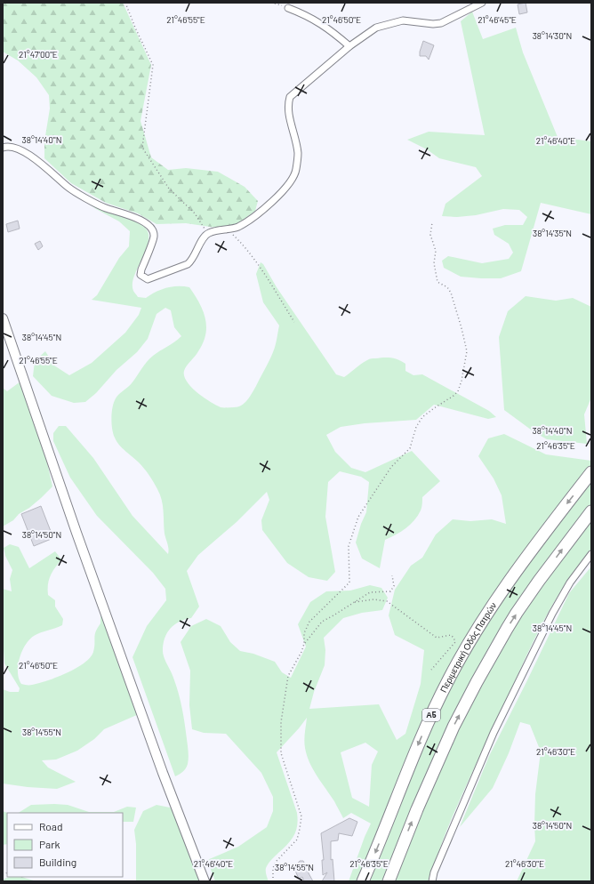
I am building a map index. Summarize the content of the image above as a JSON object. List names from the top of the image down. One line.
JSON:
{"streets":{"highway":["Περιμετρική Οδός Πατρών","Α5"]},"legend":["Road","Park","Building"],"coordinates":["21°46'55\"E","21°46'50\"E","21°46'45\"E","38°14'30\"N","21°47'00\"E","38°14'40\"N","21°46'40\"E","38°14'35\"N","38°14'45\"N","21°46'35\"E","38°14'50\"N","38°14'55\"N","21°46'30\"E"]}
